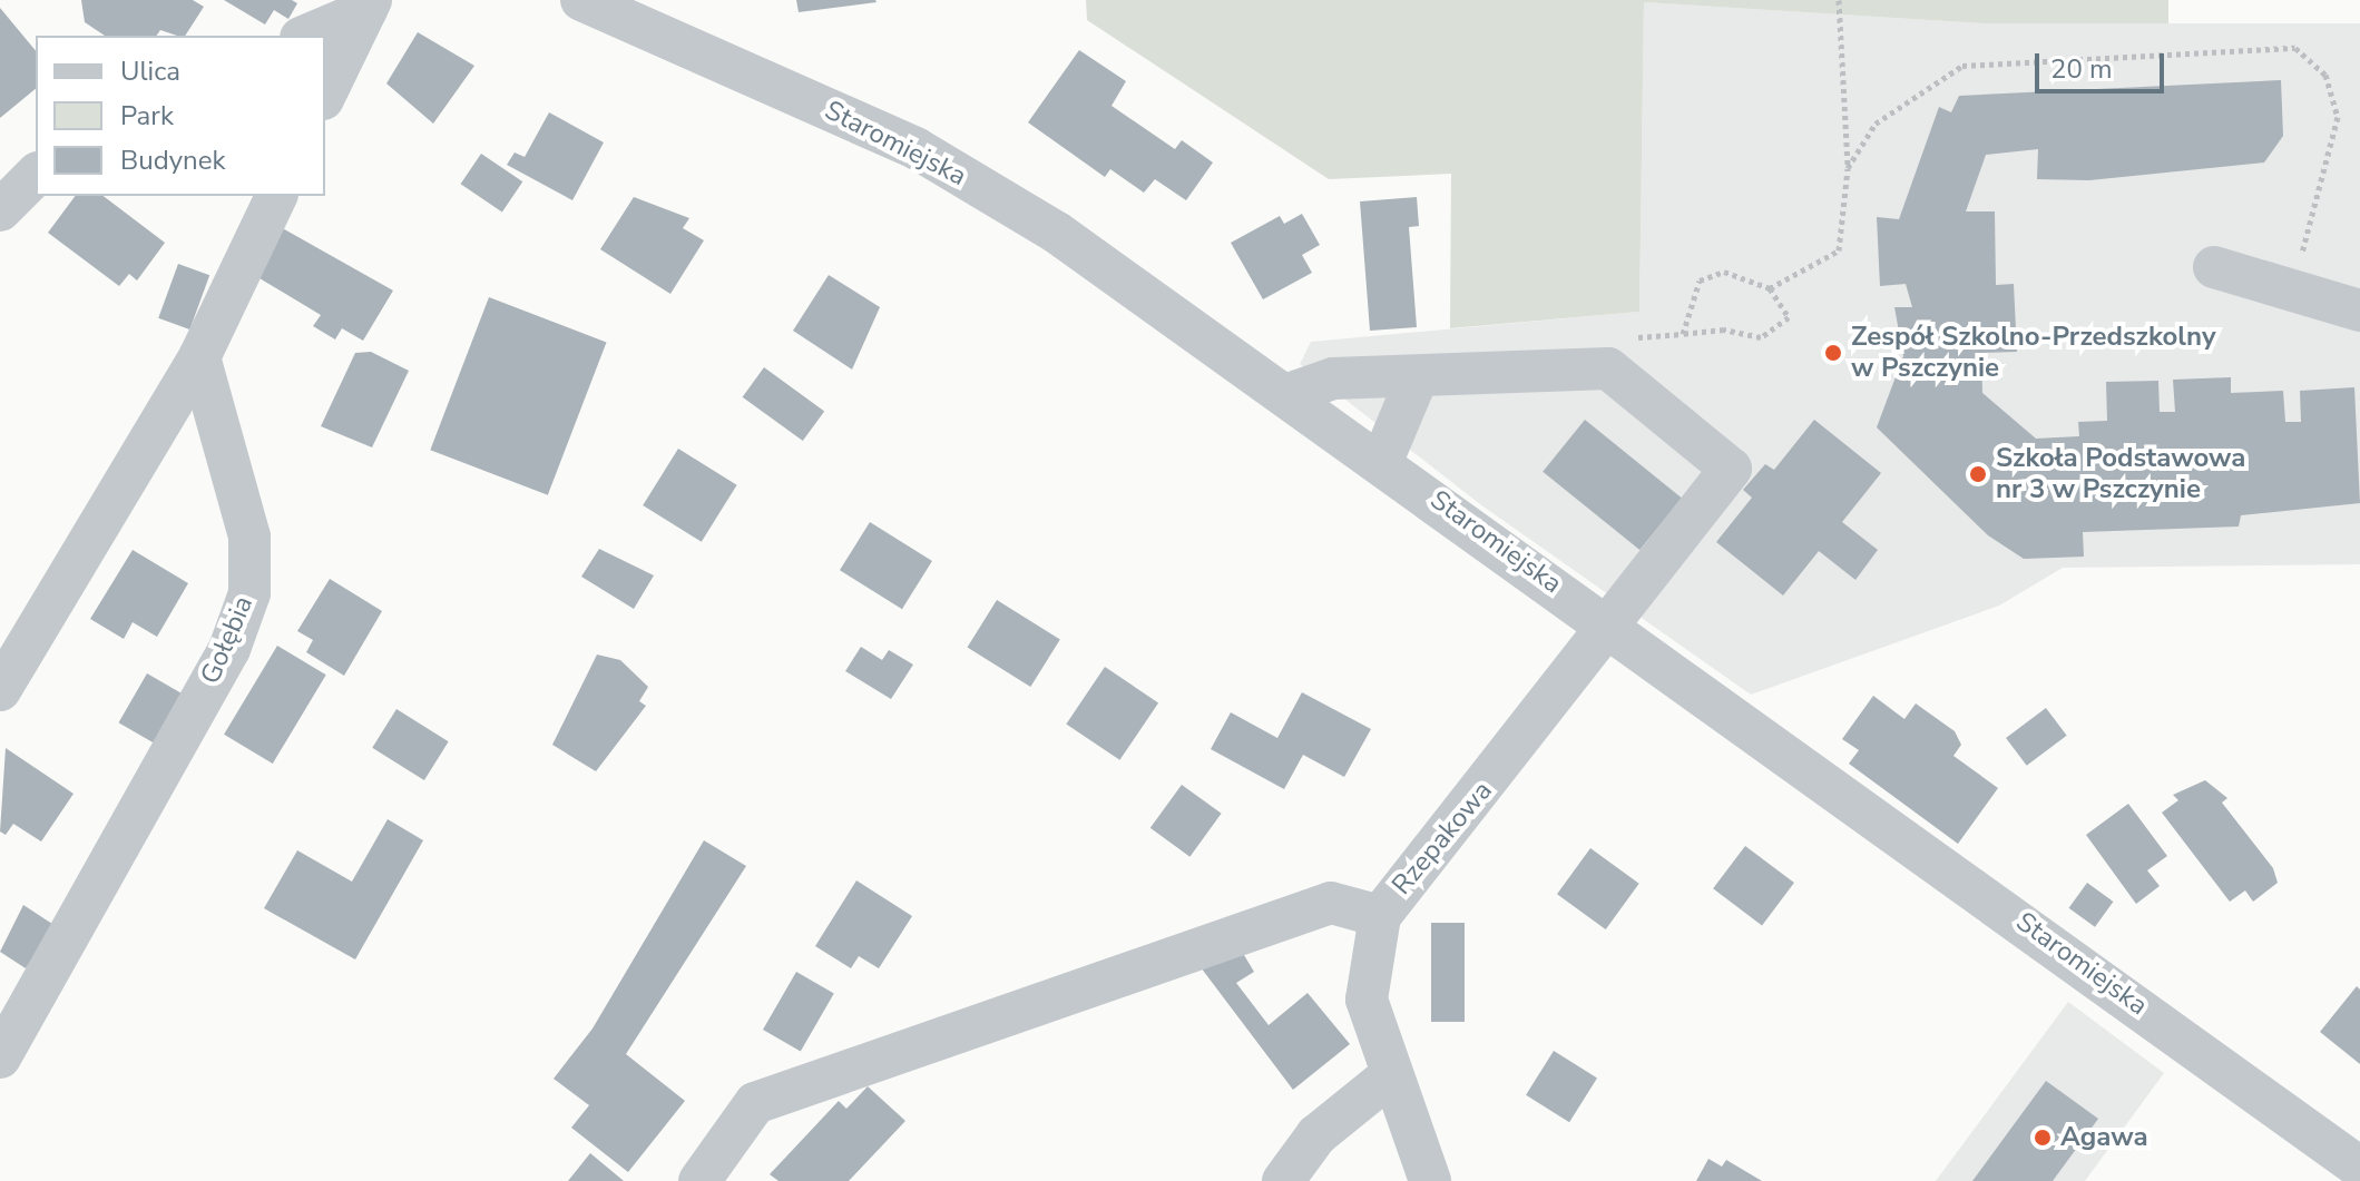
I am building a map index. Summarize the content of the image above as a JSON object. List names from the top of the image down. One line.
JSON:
{"streets":{"street":["Staromiejska","Gołębia","Rzepakowa"]},"crossings":[["Staromiejska","Rzepakowa"]],"places":["Zespół Szkolno-Przedszkolny w Pszczynie","Szkoła Podstawowa nr 3 w Pszczynie","Agawa"],"legend":["Ulica","Park","Budynek"],"scale_bar":"20 m"}
